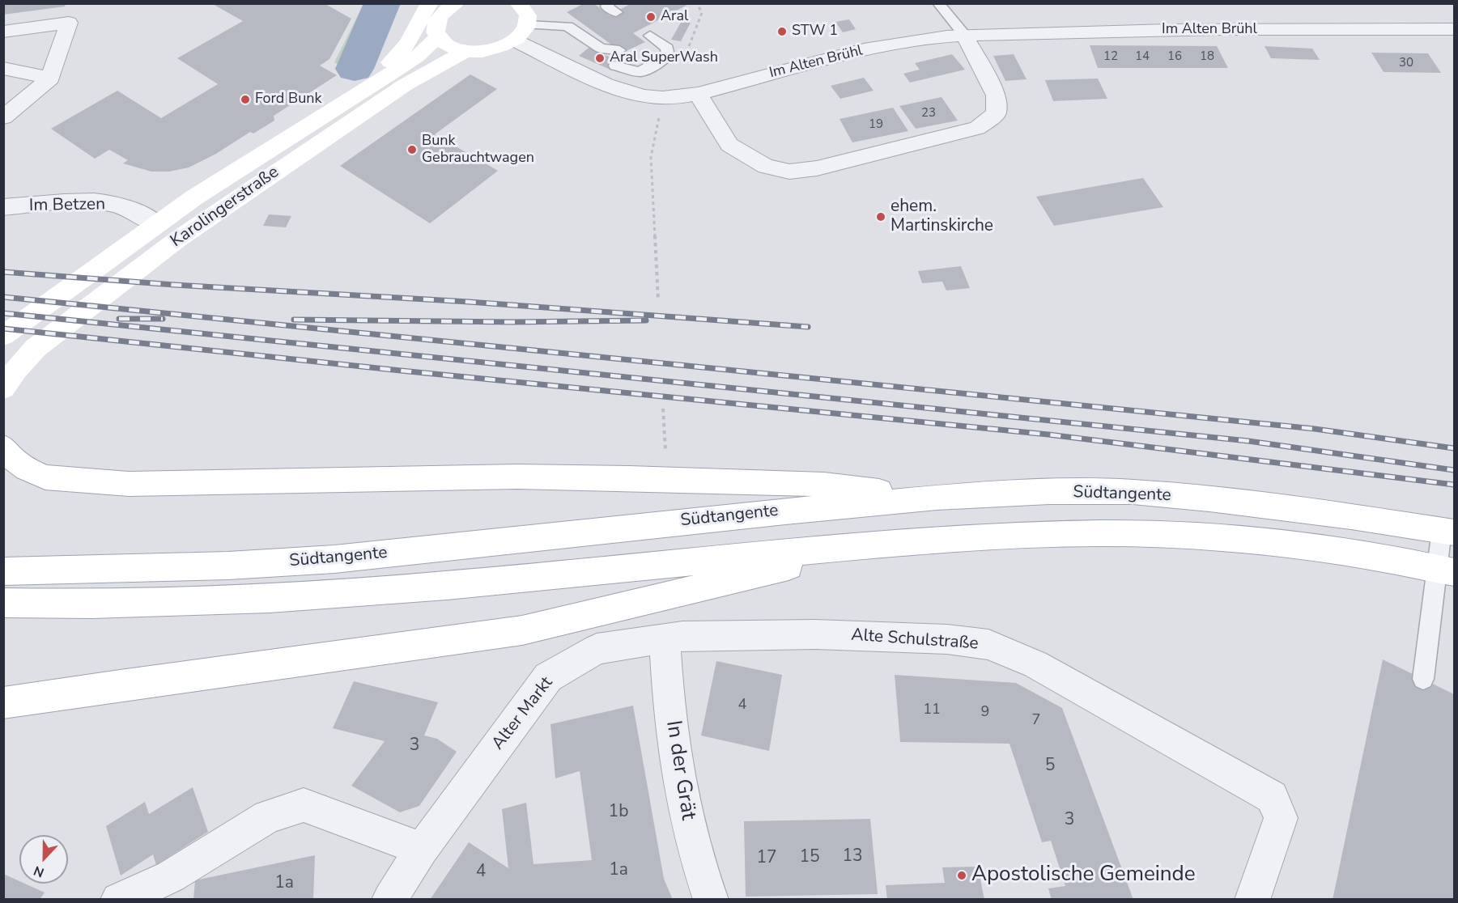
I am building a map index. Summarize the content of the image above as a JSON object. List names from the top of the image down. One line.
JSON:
{"streets":{"main road":["Karolingerstraße","Südtangente"],"street":["Im Alten Brühl","Im Betzen","Alte Schulstraße","Alter Markt","In der Grät"]},"crossings":[["Im Betzen","Karolingerstraße"],["Alte Schulstraße","Alter Markt"],["Alte Schulstraße","In der Grät"],["Alter Markt","In der Grät"]],"places":["Aral","STW 1","Aral SuperWash","Ford Bunk","Bunk Gebrauchtwagen","ehem. Martinskirche","Apostolische Gemeinde"],"house_numbers":["12","14","16","18","30","23","19","4","11","9","7","3","5","1b","3","13","15","17","1a","4","1a"],"north":"bottom"}
